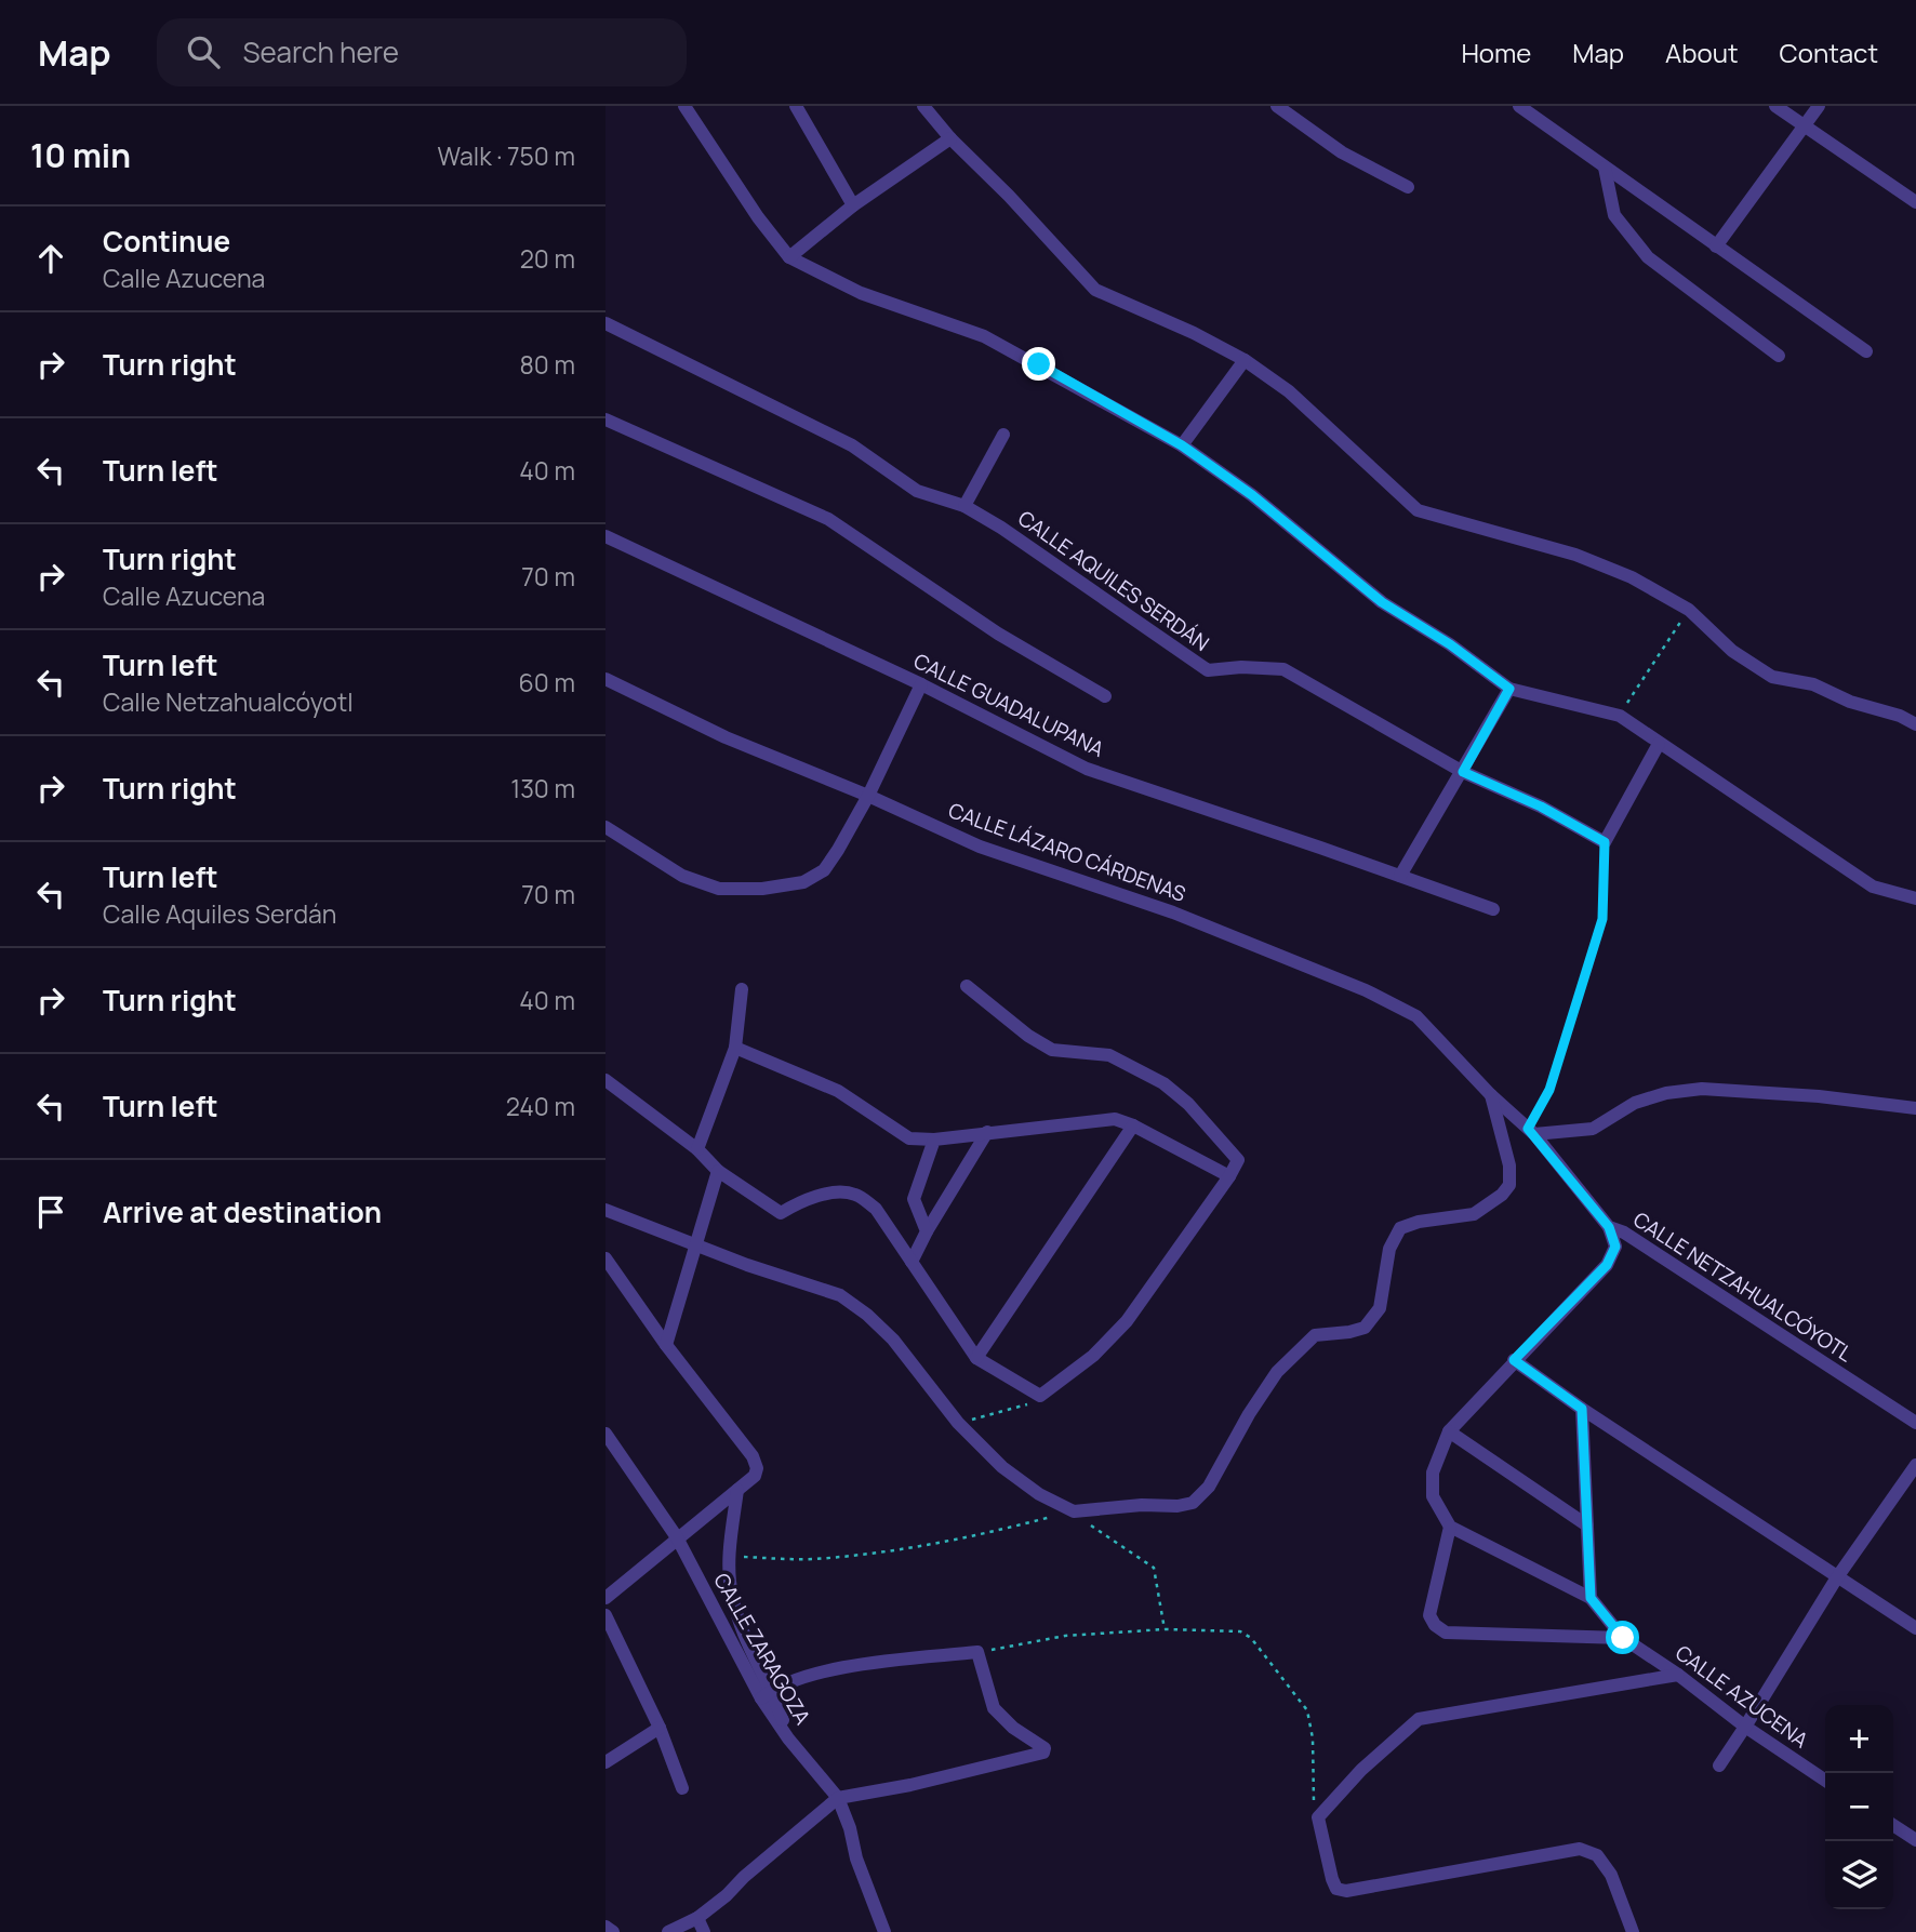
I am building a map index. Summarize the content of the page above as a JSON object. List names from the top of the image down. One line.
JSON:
{"streets":{"street":["CALLE AQUILES SERDÁN","CALLE GUADALUPANA","CALLE LÁZARO CÁRDENAS","CALLE NETZAHUALCÓYOTL","CALLE ZARAGOZA","CALLE AZUCENA"]},"crossings":[["CALLE LÁZARO CÁRDENAS","CALLE NETZAHUALCÓYOTL"]],"page":{"header":"Map","search":"Search here","nav":["Home","Map","About","Contact"],"heading":["10 min","Walk · 750 m"],"list":[["Continue","Calle Azucena","20 m"],["Turn right","80 m"],["Turn left","40 m"],["Turn right","Calle Azucena","70 m"],["Turn left","Calle Netzahualcóyotl","60 m"],["Turn right","130 m"],["Turn left","Calle Aquiles Serdán","70 m"],["Turn right","40 m"],["Turn left","240 m"],"Arrive at destination"],"map_buttons":["+","−"]}}
